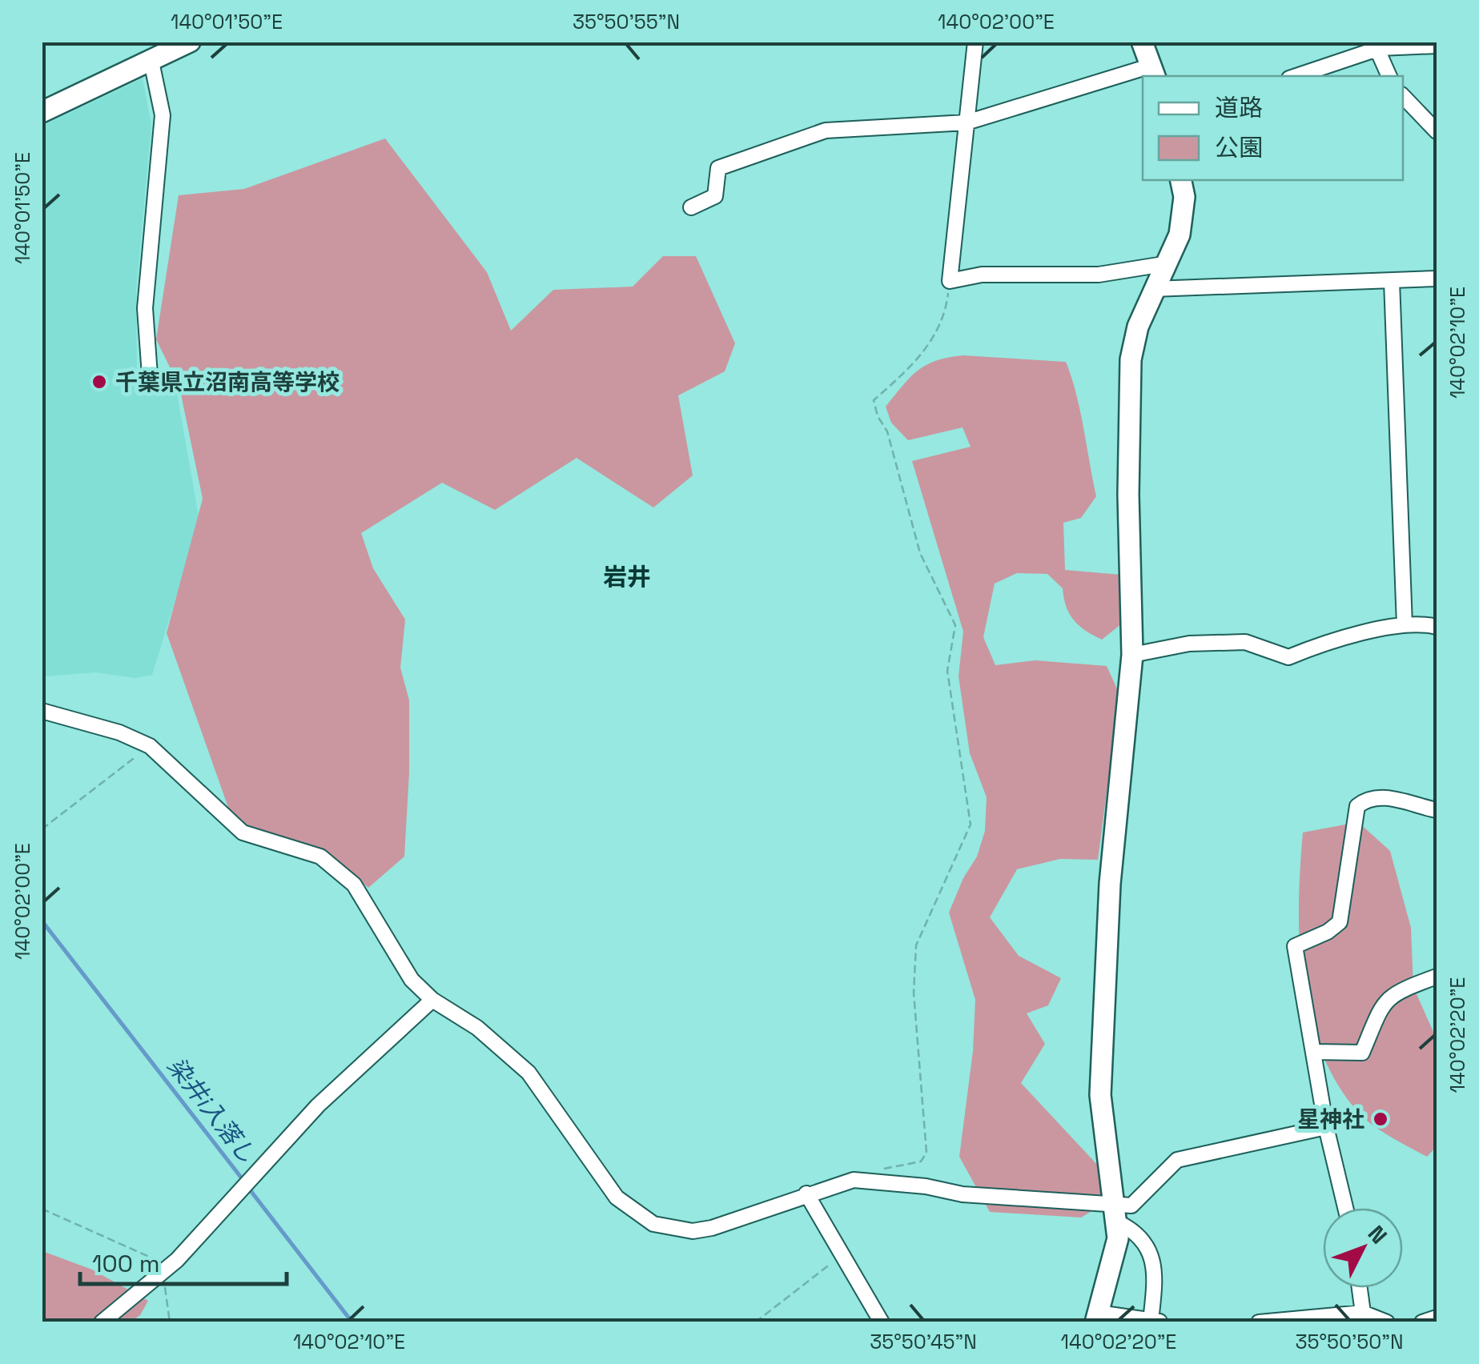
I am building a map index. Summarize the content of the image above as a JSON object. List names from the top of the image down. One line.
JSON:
{"districts":["岩井"],"water":["染井i入落し"],"places":["千葉県立沼南高等学校","星神社"],"legend":["道路","公園"],"scale_bar":"100 m","north":"top right","coordinates":["140°01'50\"E","35°50'55\"N","140°02'00\"E","140°02'10\"E","140°02'20\"E","35°50'45\"N","35°50'50\"N"]}
